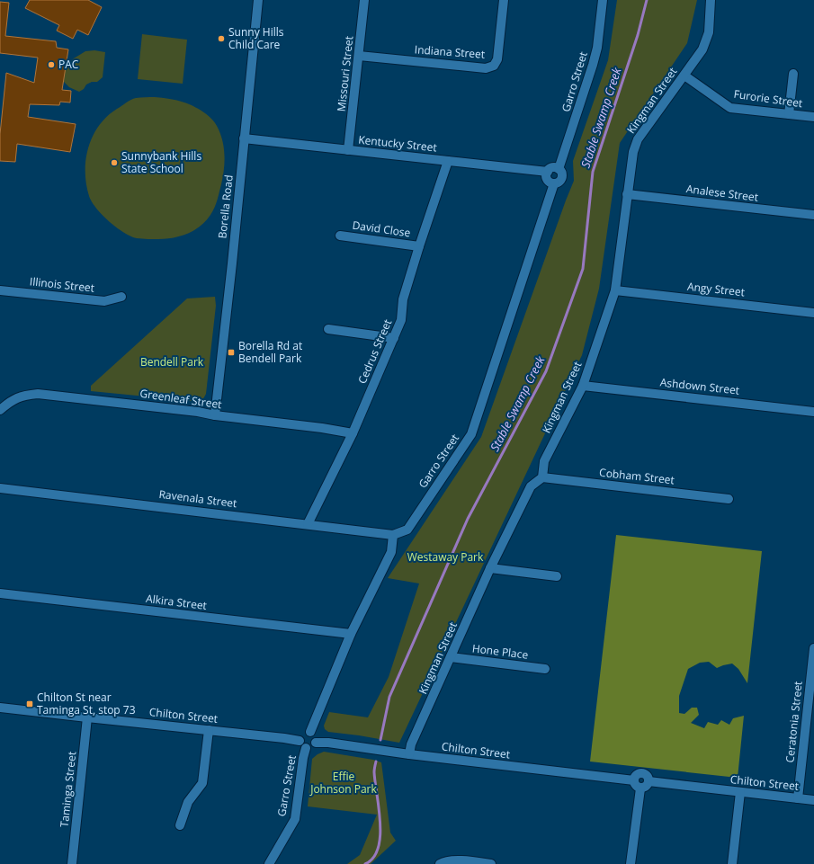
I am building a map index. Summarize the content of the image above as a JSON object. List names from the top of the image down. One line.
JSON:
{"streets":{"street":["Indiana Street","Missouri Street","Garro Street","Furorie Street","Kingman Street","Kentucky Street","Analese Street","Borella Road","David Close","Illinois Street","Angy Street","Cedrus Street","Ashdown Street","Greenleaf Street","Cobham Street","Ravenala Street","Alkira Street","Hone Place","Chilton Street","Ceratonia Street","Taminga Street"]},"crossings":[["Indiana Street","Missouri Street"],["Missouri Street","Kentucky Street"],["Garro Street","Kentucky Street"],["Garro Street","Ravenala Street"],["Garro Street","Chilton Street"],["Furorie Street","Kingman Street"],["Kingman Street","Analese Street"],["Kingman Street","Angy Street"],["Kingman Street","Ashdown Street"],["Kingman Street","Cobham Street"],["Kingman Street","Hone Place"],["Kingman Street","Chilton Street"],["Kentucky Street","Borella Road"],["Kentucky Street","Cedrus Street"],["Borella Road","Greenleaf Street"],["David Close","Cedrus Street"],["Cedrus Street","Greenleaf Street"],["Cedrus Street","Ravenala Street"],["Chilton Street","Ceratonia Street"],["Chilton Street","Taminga Street"]],"water":["Stable Swamp Creek"],"parks":["Bendell Park","Westaway Park","Effie Johnson Park"],"places":{"other":["Sunny Hills Child Care","PAC","Sunnybank Hills State School"],"transit":["Borella Rd at Bendell Park","Chilton St near Taminga St, stop 73"]}}
